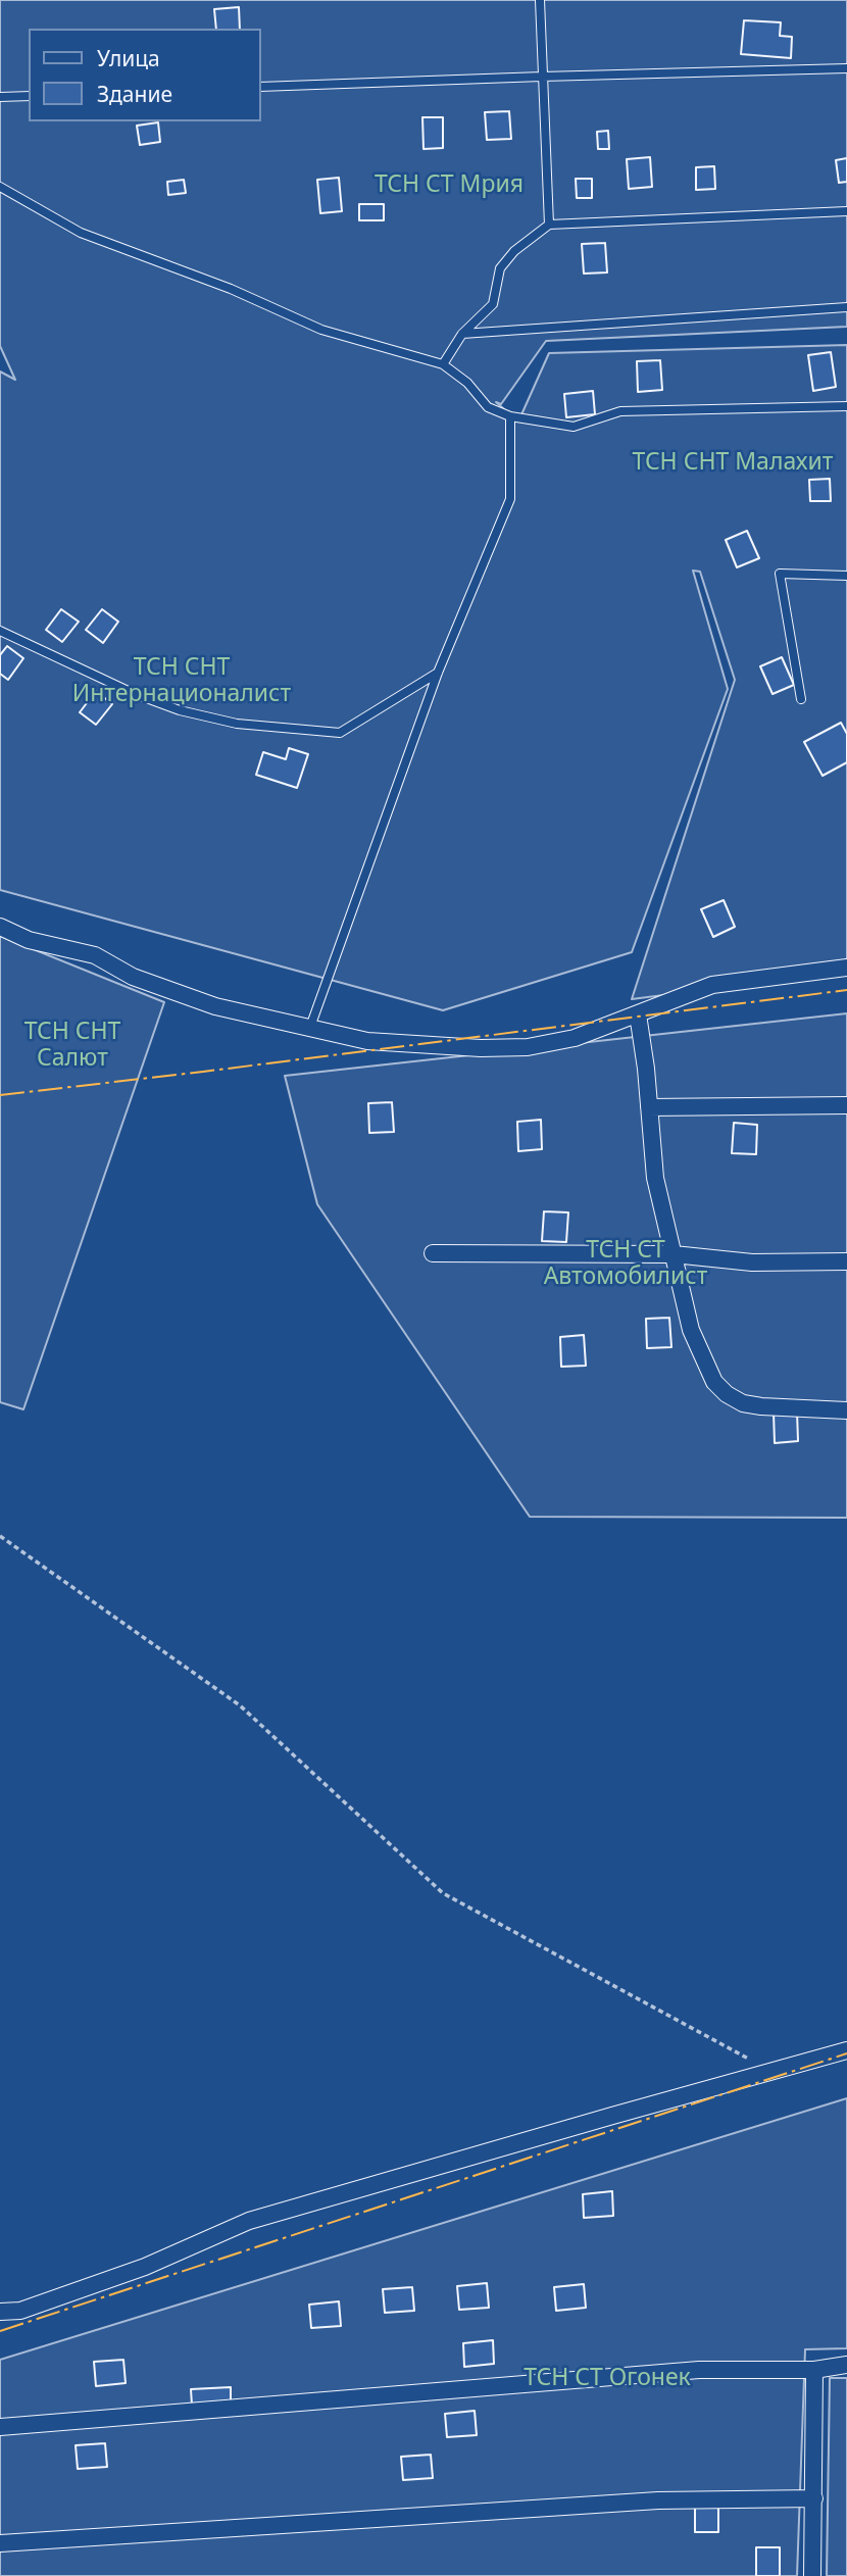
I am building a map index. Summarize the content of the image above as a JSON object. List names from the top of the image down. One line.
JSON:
{"parks":["ТСН СТ Мрия","ТСН СНТ Малахит","ТСН СНТ Интернационалист","ТСН СНТ Салют","ТСН СТ Автомобилист","ТСН СТ Огонек"],"legend":["Улица","Здание"]}
